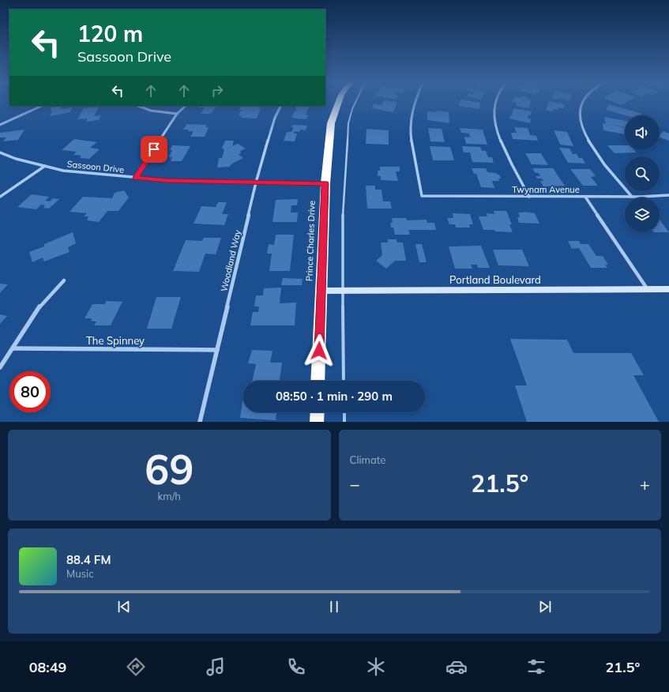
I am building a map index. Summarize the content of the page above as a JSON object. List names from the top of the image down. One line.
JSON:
{"streets":{"highway":["Prince Charles Drive"],"street":["Sassoon Drive","Twynam Avenue","Woodland Way","Portland Boulevard","The Spinney"]},"crossings":[["Sassoon Drive","Prince Charles Drive"],["Sassoon Drive","Woodland Way"],["Prince Charles Drive","Portland Boulevard"],["Woodland Way","The Spinney"]],"page":{"turn":["120 m","Sassoon Drive"],"limit":"80","trip":"08:50 · 1 min · 290 m","tile":[["69","km/h"],"Climate"],"heat":["−","21.5°","+"],"song":["88.4 FM","Music"],"tabs":["08:49","21.5°"]}}
